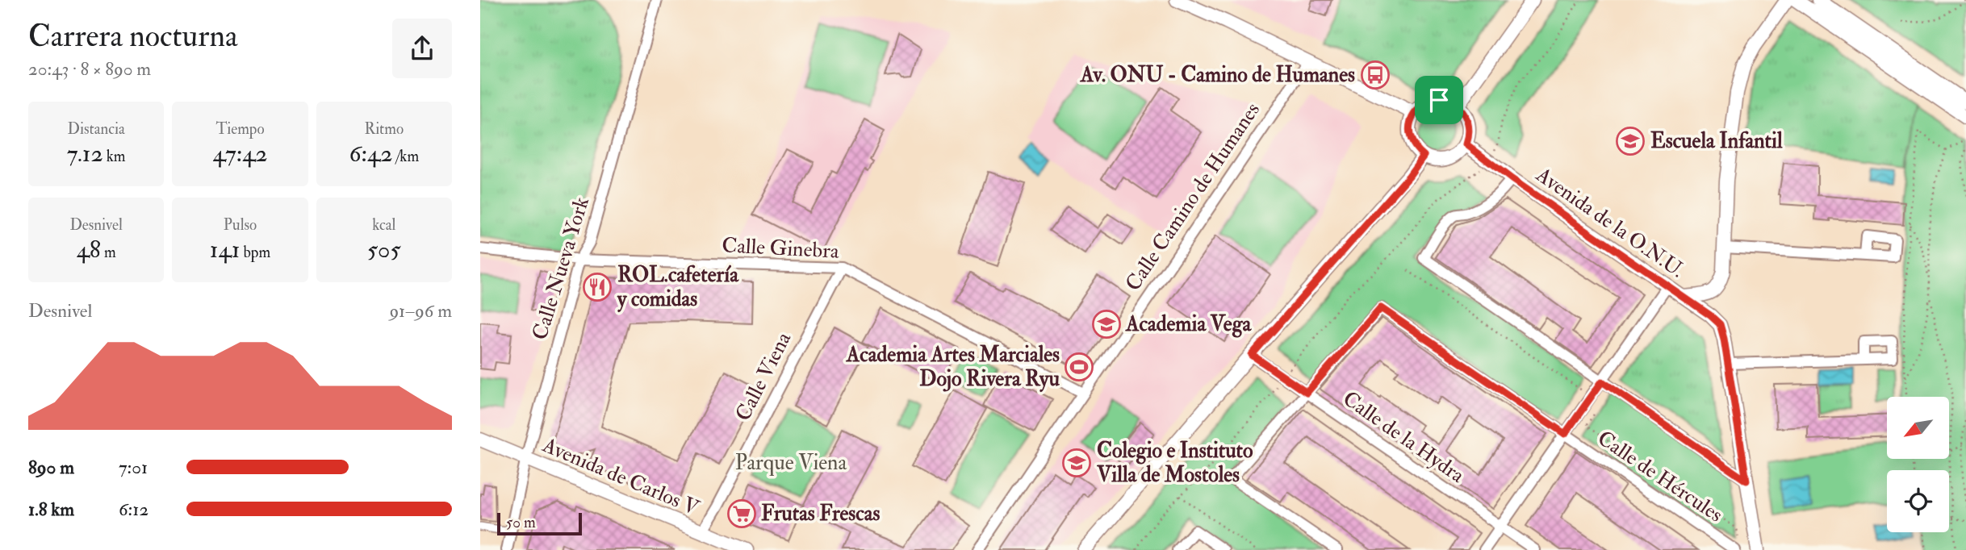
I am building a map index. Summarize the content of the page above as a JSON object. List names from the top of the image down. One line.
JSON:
{"streets":{"street":["Calle Camino de Humanes","Avenida de la O.N.U.","Calle Ginebra","Calle Nueva York","Calle Viena","Calle de la Hydra","Avenida de Carlos V","Calle de Hércules"]},"crossings":[["Calle Camino de Humanes","Calle Ginebra"],["Avenida de la O.N.U.","Calle de Hércules"],["Calle Ginebra","Calle Nueva York"],["Calle Ginebra","Calle Viena"],["Calle Nueva York","Avenida de Carlos V"],["Calle Viena","Avenida de Carlos V"],["Calle de la Hydra","Calle de Hércules"]],"parks":["Parque Viena"],"places":{"bus stop":["Av. ONU - Camino de Humanes"],"school or university":["Escuela Infantil","Academia Vega","Colegio e Instituto Villa de Mostoles"],"restaurant":["ROL.cafetería y comidas"],"sports":["Academia Artes Marciales Dojo Rivera Ryu"],"supermarket":["Frutas Frescas"]},"scale_bar":"50 m","north":"bottom left","page":{"heading":["Carrera nocturna","20:43 · 8 × 890 m"],"stats":[["Distancia","7.12 km"],["Tiempo","47:42"],["Ritmo","6:42 /km"],["Desnivel","48 m"],["Pulso","141 bpm"],["kcal","505"]],"chart":["Desnivel","91–96 m"],"list":[{"name":"890 m","note":"7:01"},{"name":"1.8 km","note":"6:12"}],"scale":"50 m"}}
